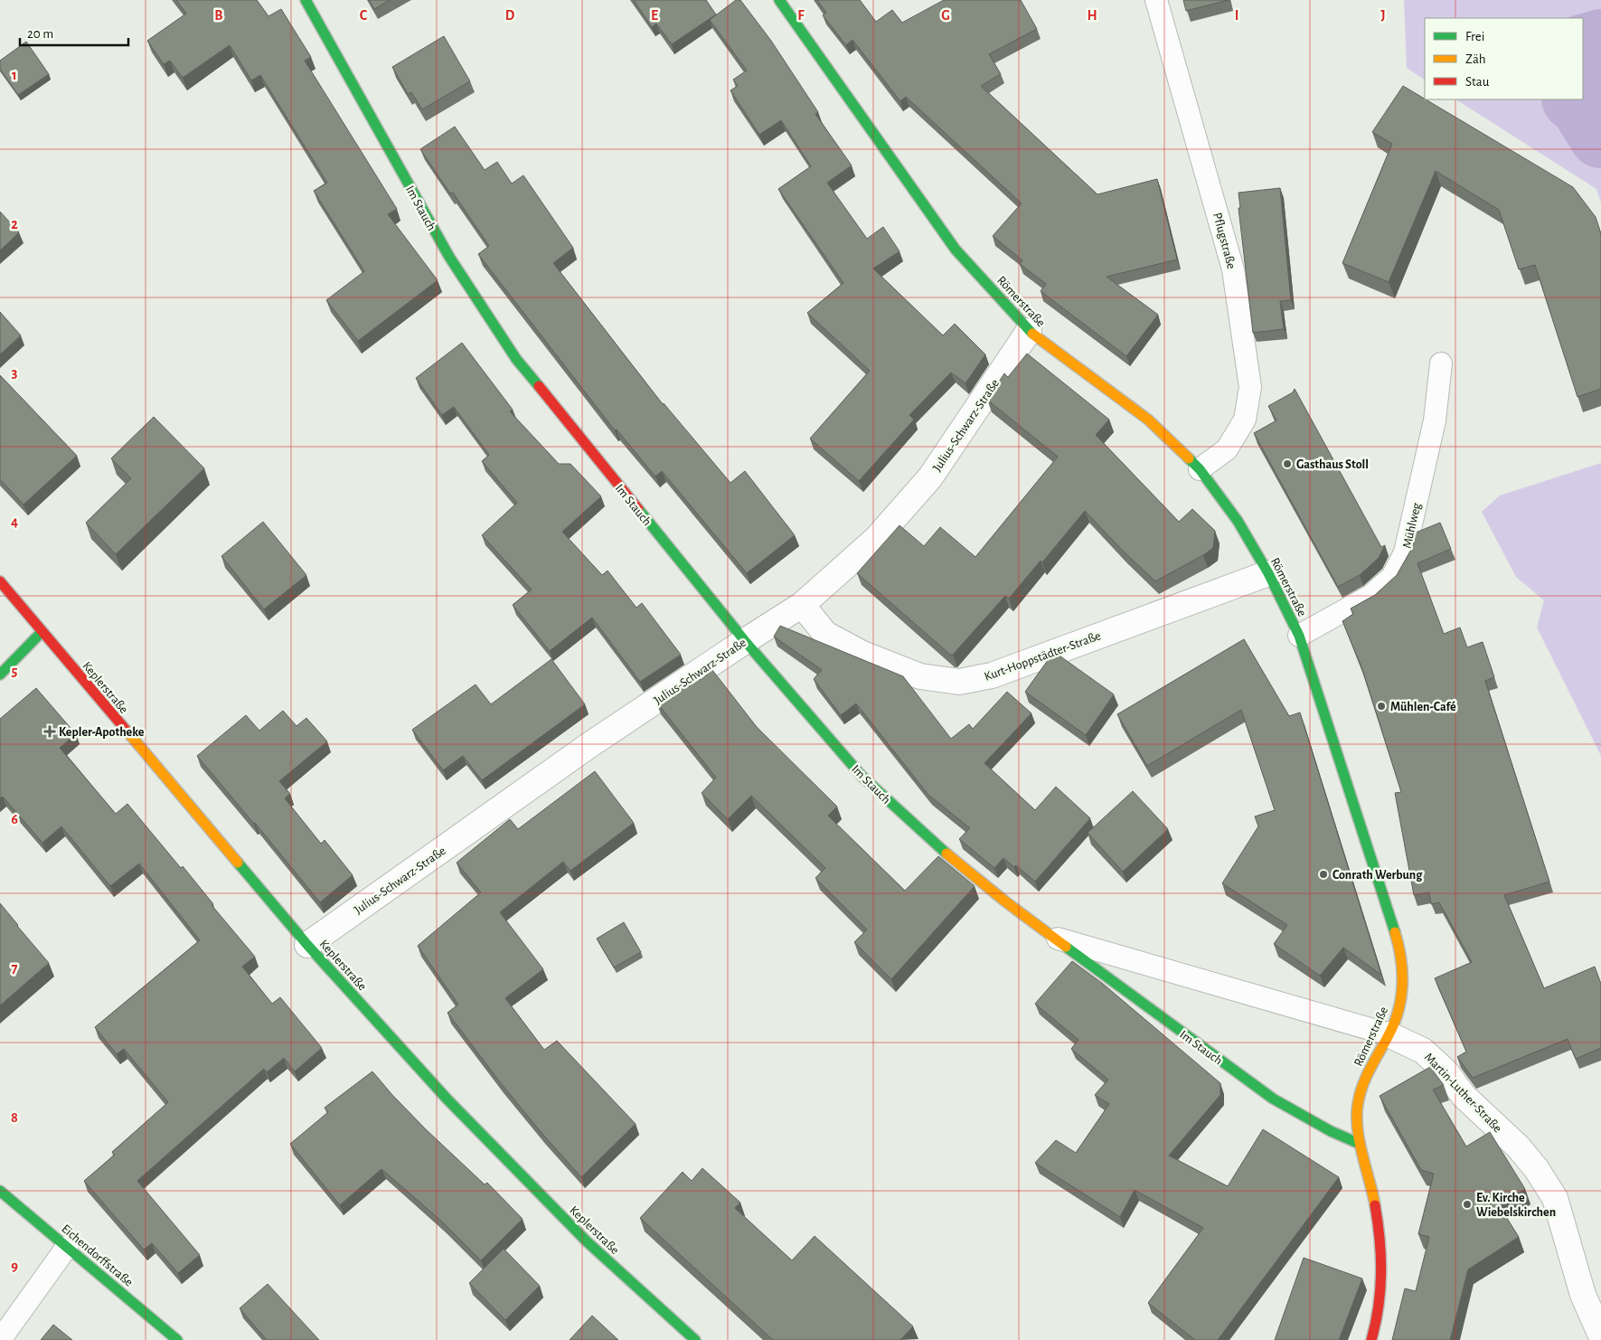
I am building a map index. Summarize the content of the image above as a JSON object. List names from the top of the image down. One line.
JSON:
{"streets":{"street":["Im Stauch","Römerstraße","Julius-Schwarz-Straße","Kurt-Hoppstädter-Straße","Keplerstraße","Martin-Luther-Straße","Eichendorffstraße"],"lane":["Pflugstraße","Mühlweg"]},"crossings":[["Im Stauch","Römerstraße"],["Im Stauch","Julius-Schwarz-Straße"],["Im Stauch","Martin-Luther-Straße"],["Pflugstraße","Römerstraße"],["Römerstraße","Julius-Schwarz-Straße"],["Römerstraße","Mühlweg"],["Römerstraße","Kurt-Hoppstädter-Straße"],["Römerstraße","Martin-Luther-Straße"],["Julius-Schwarz-Straße","Kurt-Hoppstädter-Straße"],["Julius-Schwarz-Straße","Keplerstraße"]],"places":{"other":["Gasthaus Stoll","Mühlen-Café","Conrath Werbung","Ev. Kirche Wiebelskirchen"],"health":["Kepler-Apotheke"]},"legend":["Frei","Zäh","Stau"],"scale_bar":"20 m","grid":{"columns":["B","C","D","E","F","G","H","I","J"],"rows":["1","2","3","4","5","6","7","8","9"]}}
